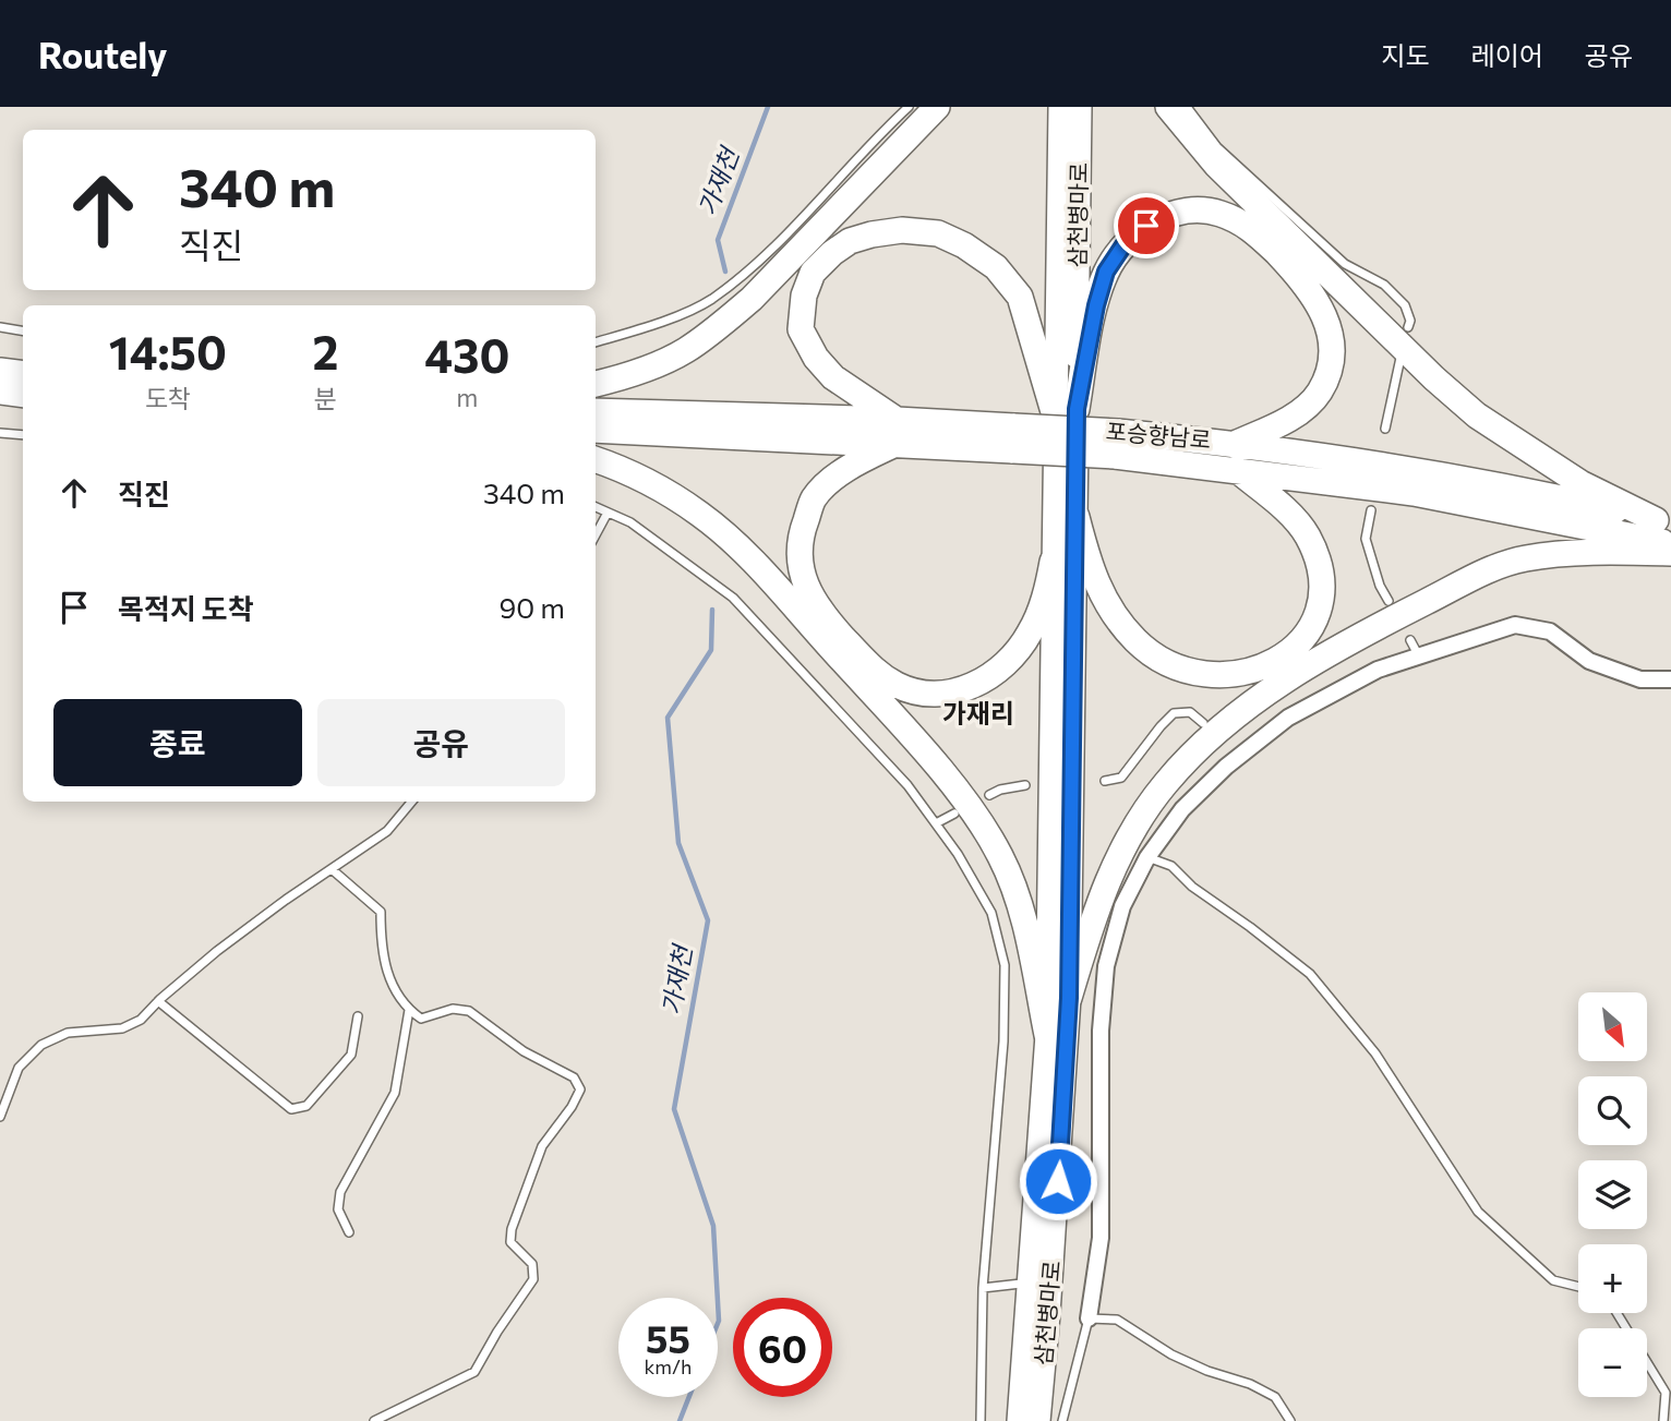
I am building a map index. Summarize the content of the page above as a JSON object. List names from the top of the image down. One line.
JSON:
{"streets":{"highway":["포승향남로"],"main road":["삼천병마로"]},"districts":["가재리"],"water":["가재천"],"north":"bottom right","page":{"header":"Routely","nav":["지도","레이어","공유"],"turn":["340 m","직진"],"eta":["14:50","도착","2","분","430","m"],"list":[{"name":"직진","value":"340 m"},{"name":"목적지 도착","value":"90 m"}],"buttons":["종료","공유"],"map_buttons":["+","−"],"speed":"55 km/h","limit":"60"}}
